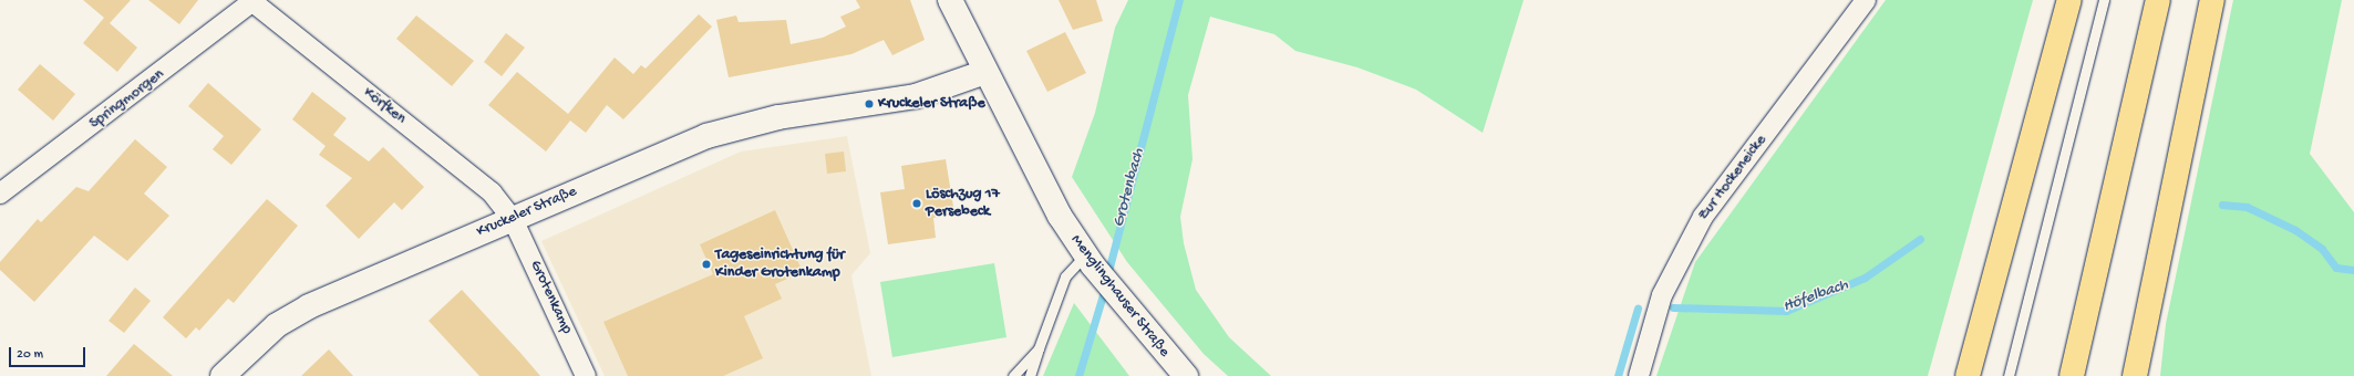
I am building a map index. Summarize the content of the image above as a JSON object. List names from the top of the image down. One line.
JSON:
{"streets":{"street":["Springmorgen","Körfken","Zur Hockeneicke","Kruckeler Straße","Menglinghauser Straße","Grotenkamp"]},"crossings":[["Springmorgen","Körfken"],["Körfken","Kruckeler Straße"],["Körfken","Grotenkamp"],["Kruckeler Straße","Menglinghauser Straße"],["Kruckeler Straße","Grotenkamp"]],"water":["Grotenbach","Höfelbach"],"places":["Kruckeler Straße","Löschzug 17 Persebeck","Tageseinrichtung für Kinder Grotenkamp"],"scale_bar":"20 m"}
